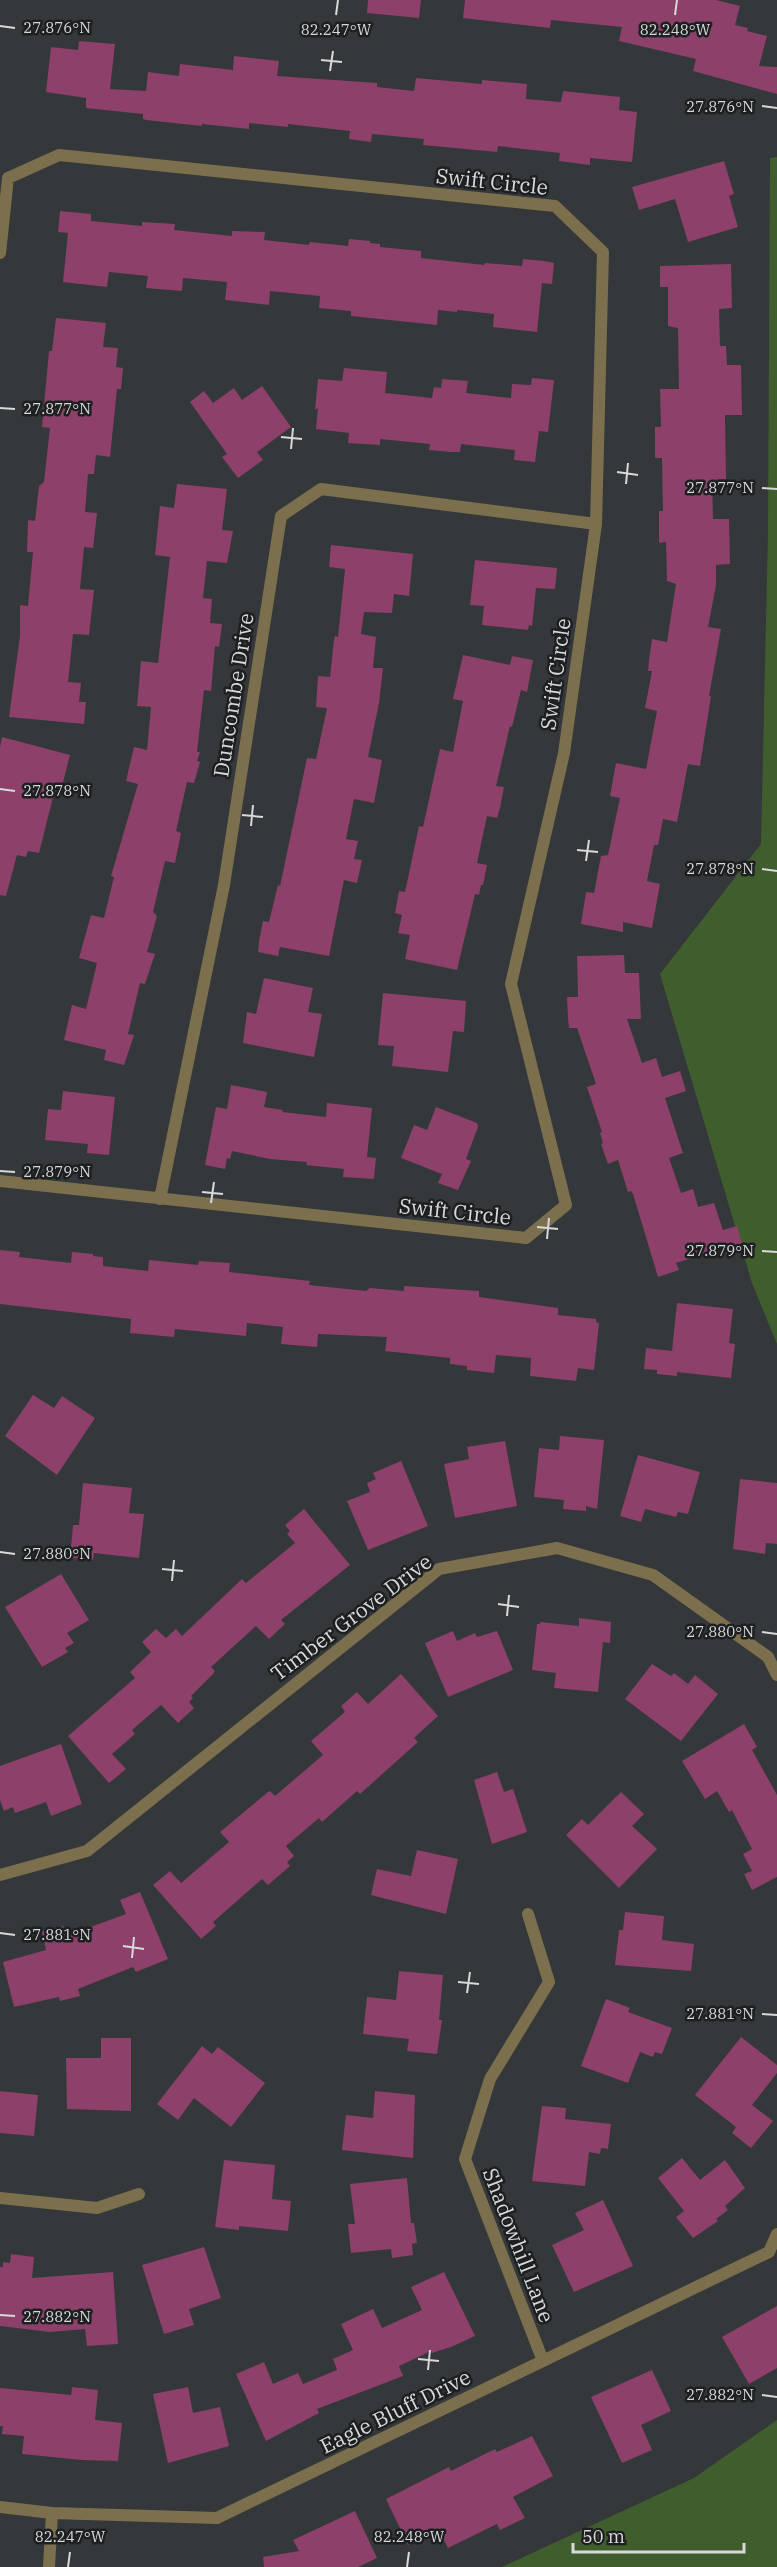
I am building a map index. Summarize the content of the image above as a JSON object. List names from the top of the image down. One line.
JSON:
{"streets":{"street":["Swift Circle","Duncombe Drive","Timber Grove Drive","Shadowhill Lane","Eagle Bluff Drive"]},"crossings":[["Swift Circle","Duncombe Drive"],["Shadowhill Lane","Eagle Bluff Drive"]],"scale_bar":"50 m","coordinates":["27.876°N","82.247°W","82.248°W","27.877°N","27.878°N","27.879°N","27.880°N","27.881°N","27.882°N"]}
